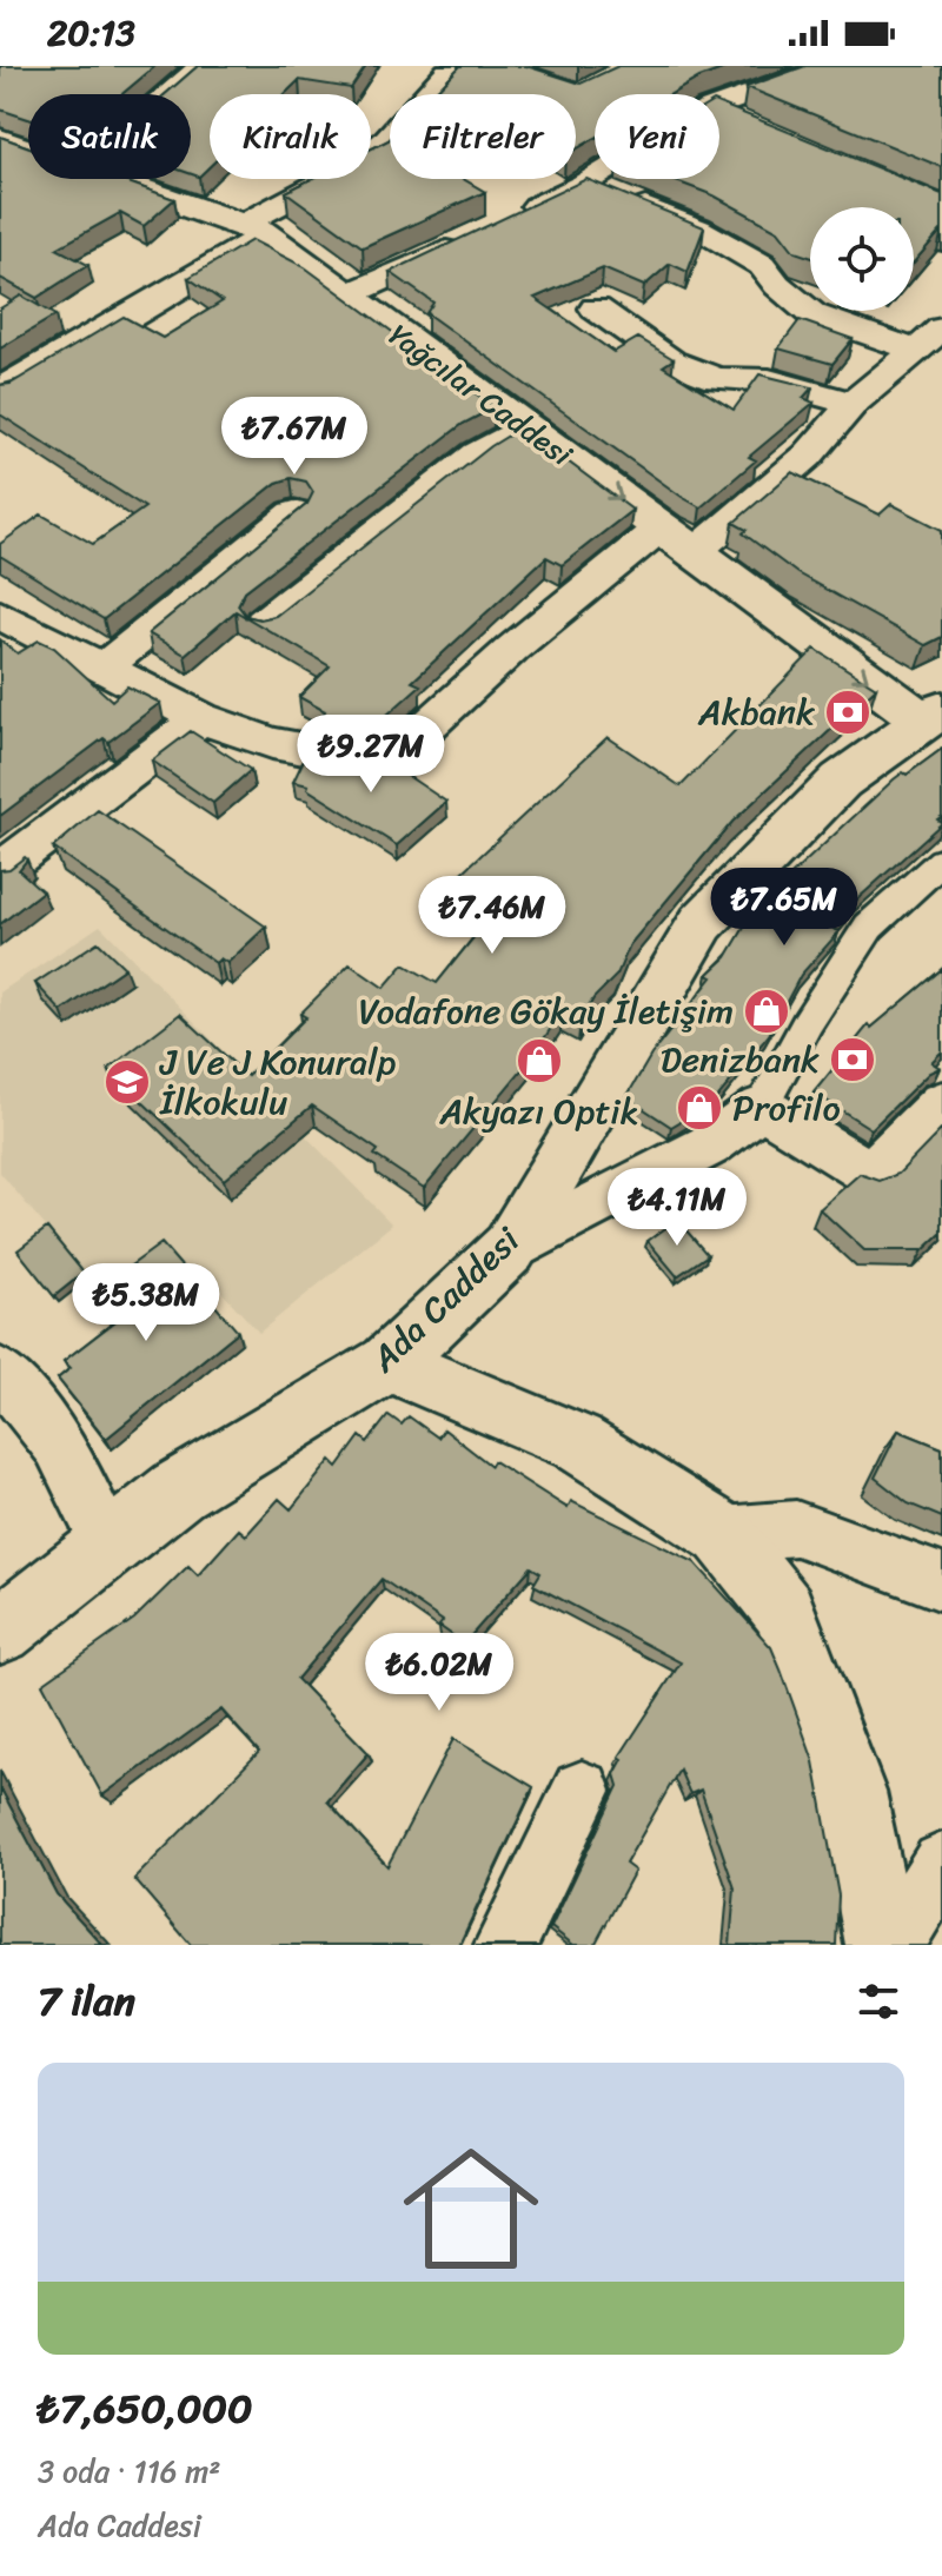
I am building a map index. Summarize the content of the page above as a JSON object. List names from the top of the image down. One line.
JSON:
{"streets":{"main road":["Yağcılar Caddesi","Ada Caddesi"]},"crossings":[["Yağcılar Caddesi","Ada Caddesi"]],"one_way":["Yağcılar Caddesi"],"places":{"bank":["Akbank","Denizbank"],"shop":["Vodafone Gökay İletişim","Akyazı Optik","Profilo"],"school or university":["J Ve J Konuralp İlkokulu"]},"page":{"status":"20:13","chip":["Satılık","Kiralık","Filtreler","Yeni"],"price":["₺7.67M","₺9.27M","₺7.65M","₺7.46M","₺4.11M","₺5.38M","₺6.02M"],"heading":"7 ilan","list":[{"name":"₺7,650,000","note":"3 oda · 116 m² · Ada Caddesi"}]}}
